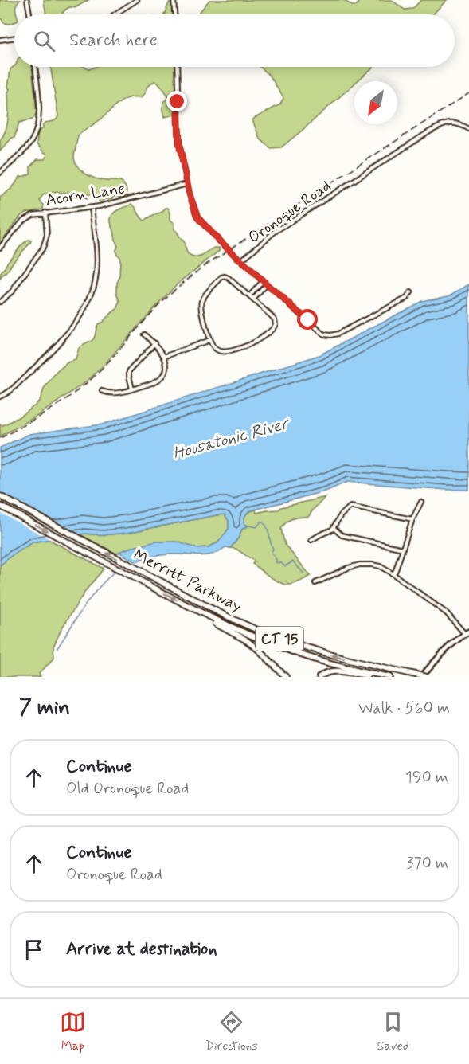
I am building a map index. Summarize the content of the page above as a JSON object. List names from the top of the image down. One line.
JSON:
{"streets":{"highway":["Merritt Parkway","CT 15"],"street":["Acorn Lane","Oronoque Road"]},"crossings":[["Acorn Lane","Oronoque Road"]],"water":["Housatonic River"],"north":"bottom left","page":{"search":"Search here","heading":["7 min","Walk · 560 m"],"list":[["Continue","Old Oronoque Road","190 m"],["Continue","Oronoque Road","370 m"],"Arrive at destination"],"nav":["Map","Directions","Saved"]}}
